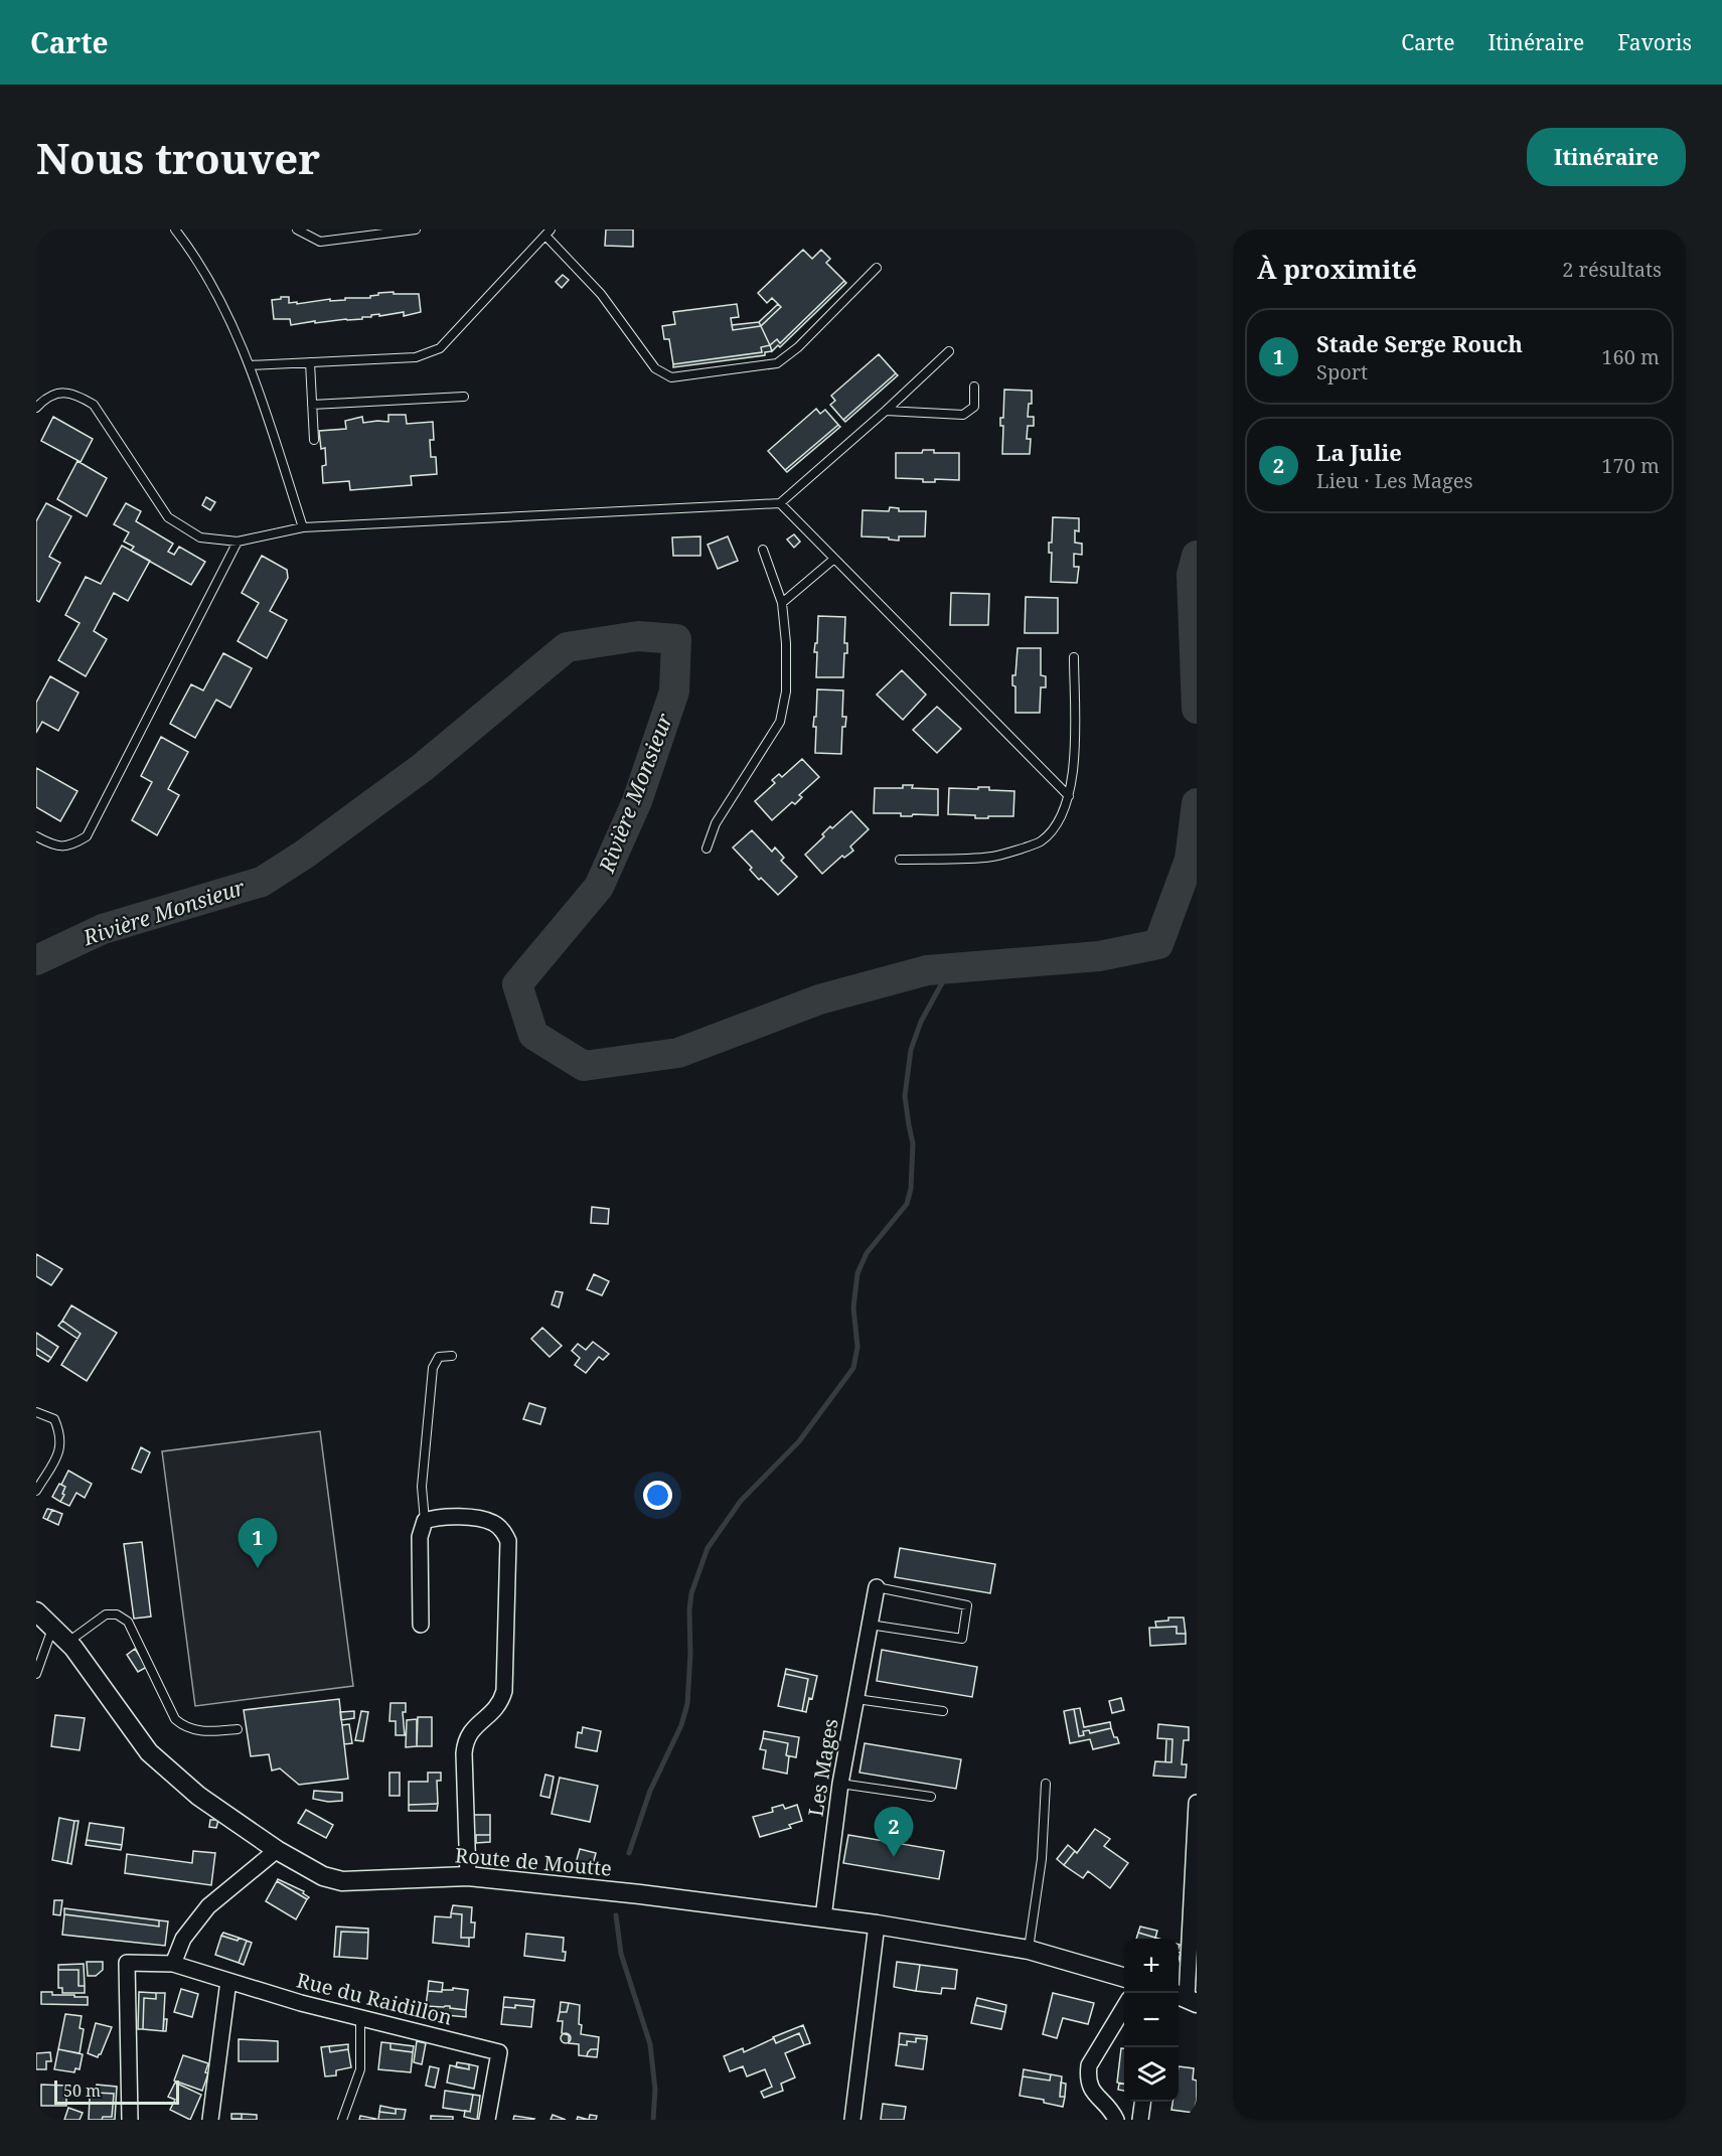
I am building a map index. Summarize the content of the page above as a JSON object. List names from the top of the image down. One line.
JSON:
{"streets":{"street":["Les Mages","Route de Moutte","Rue du Raidillon"]},"crossings":[["Les Mages","Route de Moutte"]],"water":["Rivière Monsieur"],"scale_bar":"50 m","page":{"header":"Carte","nav":["Carte","Itinéraire","Favoris"],"buttons":"Itinéraire","title":"Nous trouver","heading":["À proximité","2 résultats"],"list":[{"mark":"1","name":"Stade Serge Rouch","note":"Sport","value":"160 m"},{"mark":"2","name":"La Julie","note":"Lieu · Les Mages","value":"170 m"}],"pins":["1","2"],"map_buttons":["+","−"],"scale":"50 m"}}
